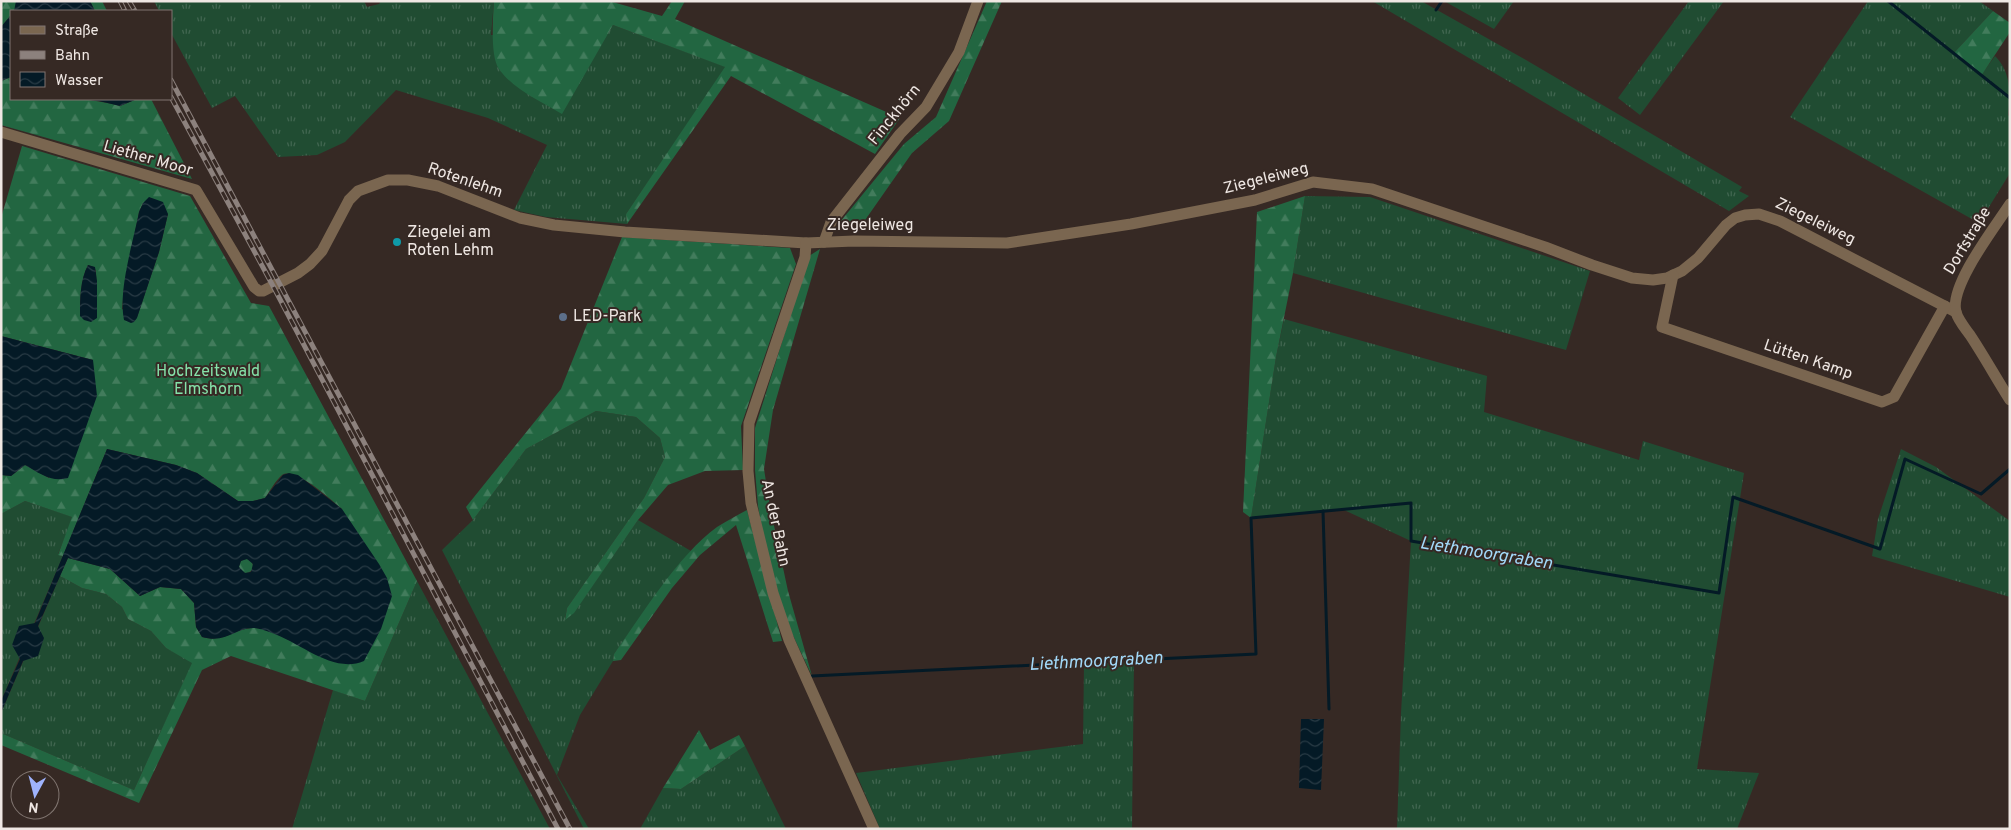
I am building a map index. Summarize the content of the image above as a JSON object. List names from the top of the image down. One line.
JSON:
{"streets":{"street":["Finckhörn","Liether Moor","Ziegeleiweg","Rotenlehm","Dorfstraße","Lütten Kamp","An der Bahn"]},"crossings":[["Finckhörn","Ziegeleiweg"],["Liether Moor","Rotenlehm"],["Ziegeleiweg","Rotenlehm"],["Ziegeleiweg","Dorfstraße"],["Ziegeleiweg","Lütten Kamp"],["Ziegeleiweg","An der Bahn"]],"water":["Liethmoorgraben"],"parks":["Hochzeitswald Elmshorn"],"places":["Ziegelei am Roten Lehm","LED-Park"],"legend":["Straße","Bahn","Wasser"],"north":"bottom"}
